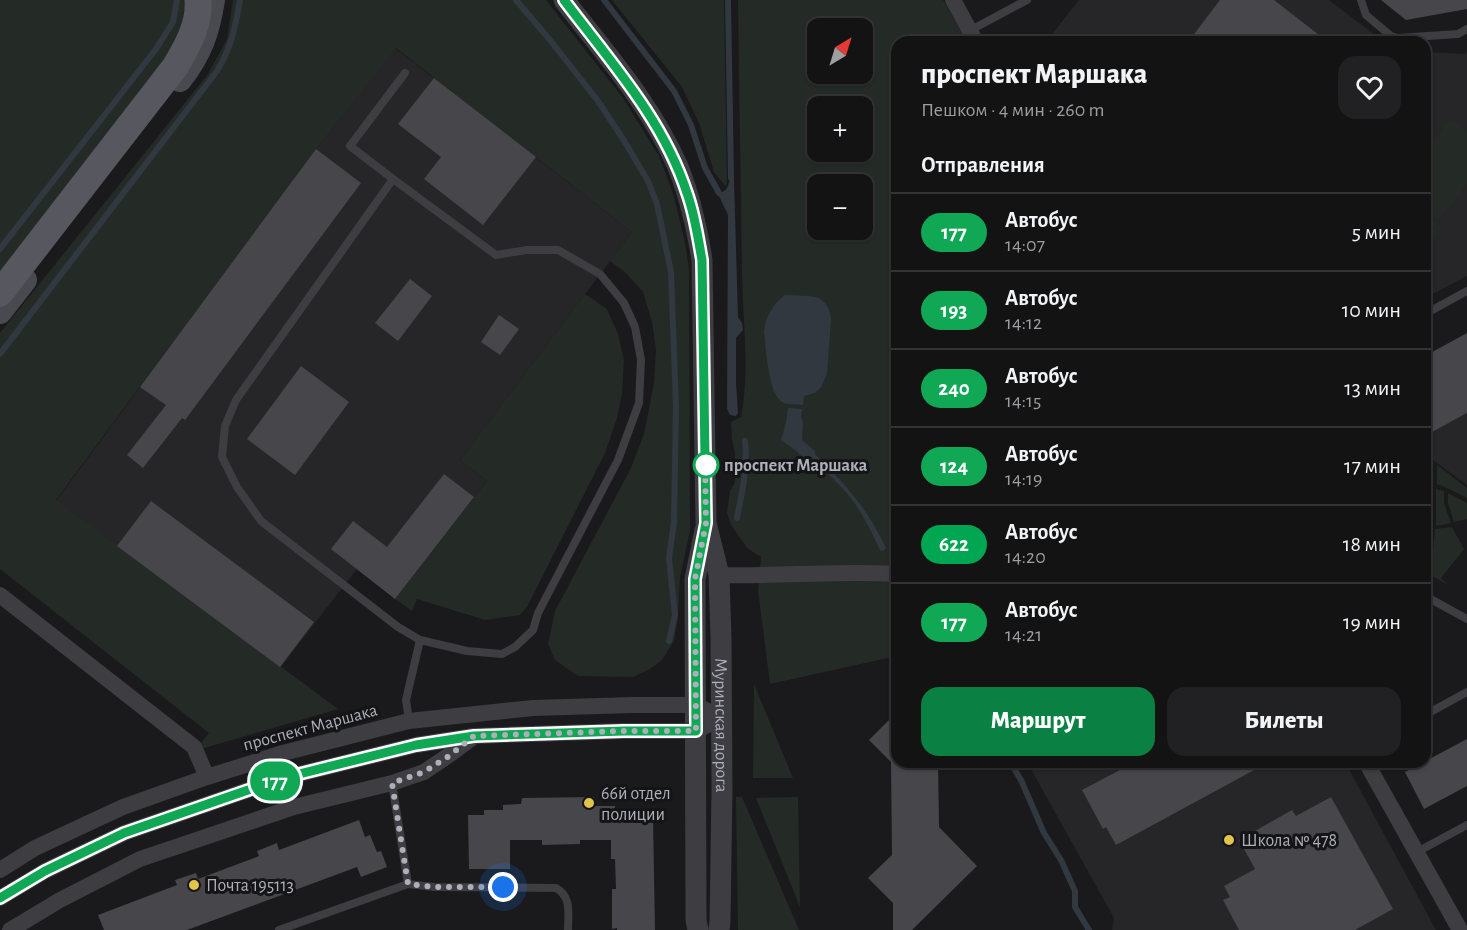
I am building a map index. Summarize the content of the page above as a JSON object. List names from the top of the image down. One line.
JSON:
{"streets":{"street":["Муринская дорога","проспект Маршака"]},"crossings":[["Муринская дорога","проспект Маршака"]],"places":["проспект Маршака","66й отдел полиции","Школа № 478","Почта 195113"],"lines":["bus line 177"],"north":"top right","page":{"on_map":"177","map_buttons":["+","−"],"heading":[["проспект Маршака","Пешком · 4 мин · 260 m"],"Отправления"],"list":[{"mark":"177","name":"Автобус","note":"14:07","value":"5 мин"},{"mark":"193","name":"Автобус","note":"14:12","value":"10 мин"},{"mark":"240","name":"Автобус","note":"14:15","value":"13 мин"},{"mark":"124","name":"Автобус","note":"14:19","value":"17 мин"},{"mark":"622","name":"Автобус","note":"14:20","value":"18 мин"},{"mark":"177","name":"Автобус","note":"14:21","value":"19 мин"}],"buttons":["Маршрут","Билеты"]}}
